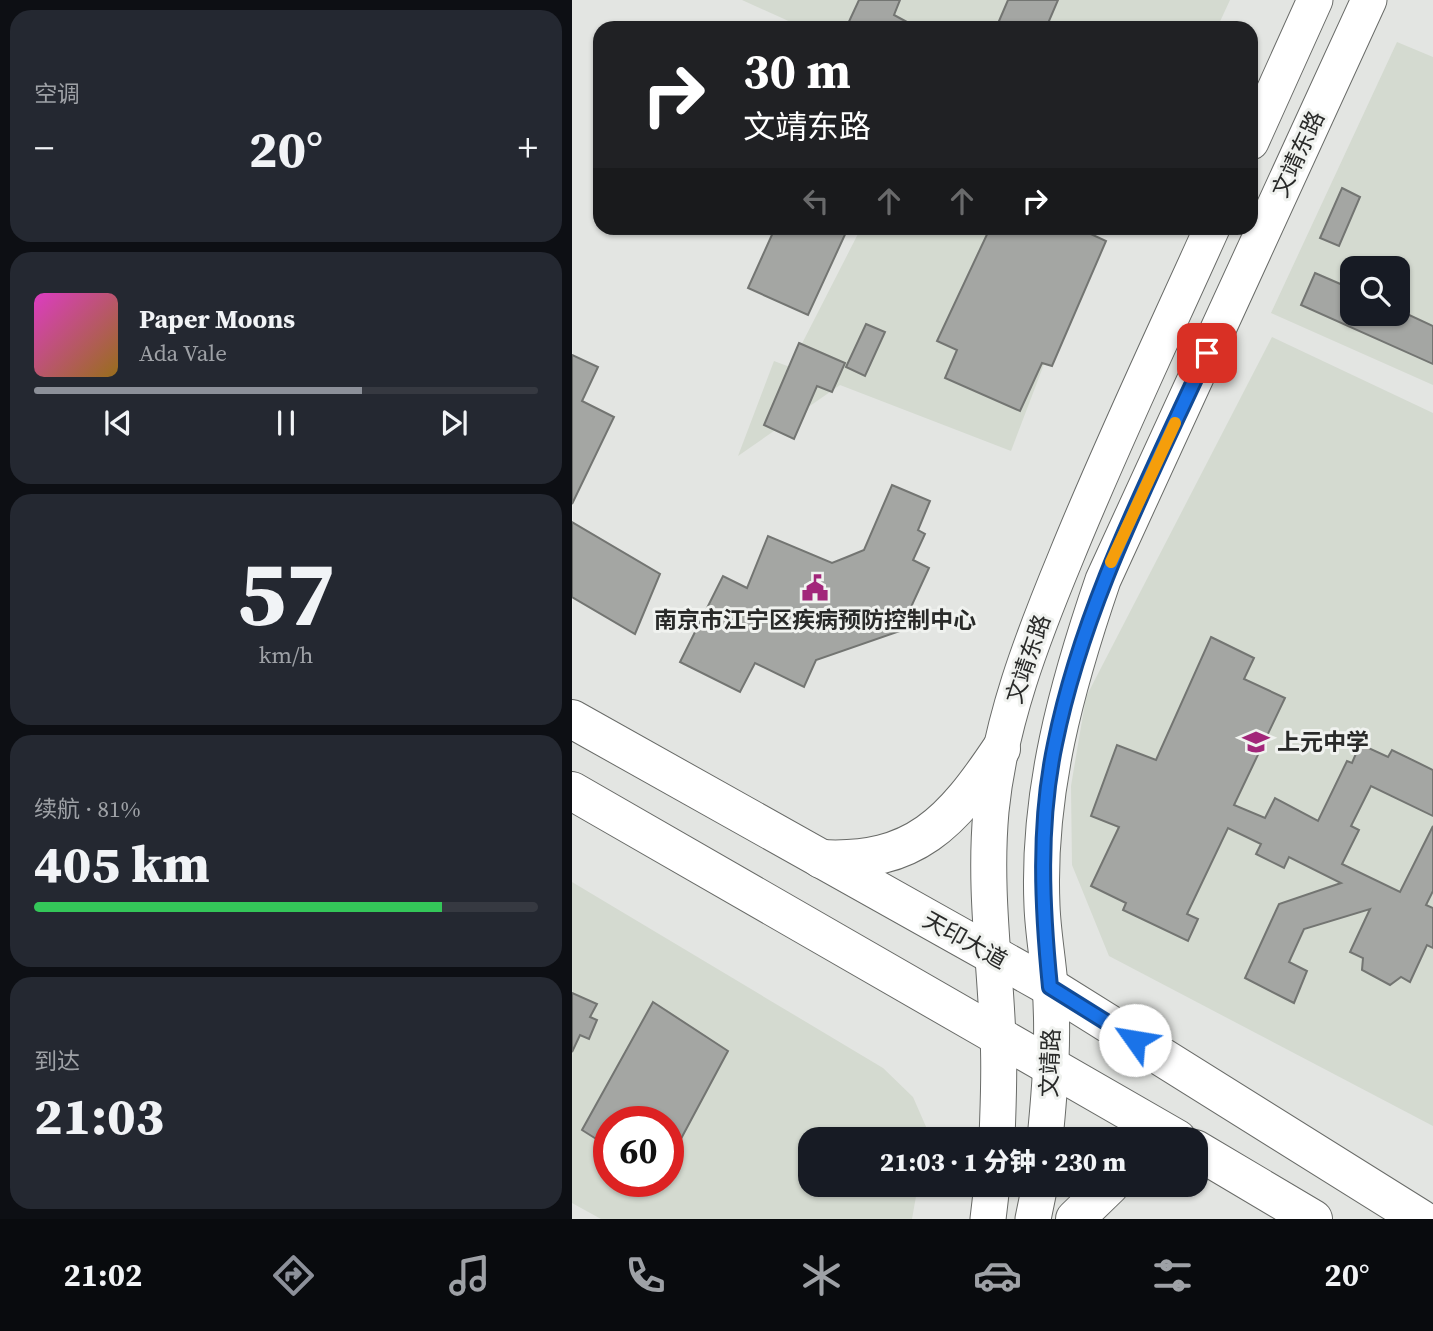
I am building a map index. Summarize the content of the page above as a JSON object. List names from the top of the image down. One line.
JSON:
{"streets":{"main road":["文靖东路","天印大道","文靖路"]},"crossings":[["文靖东路","天印大道"],["文靖东路","文靖路"],["天印大道","文靖路"]],"places":{"public building":["南京市江宁区疾病预防控制中心"],"school or university":["上元中学"]},"page":{"tile":["空调",["57","km/h"],["续航 · 81%","405 km"],["到达","21:03"]],"turn":["30 m","文靖东路"],"heat":["−","20°","+"],"song":["Paper Moons","Ada Vale"],"limit":"60","trip":"21:03 · 1 分钟 · 230 m","tabs":["21:02","20°"]}}
